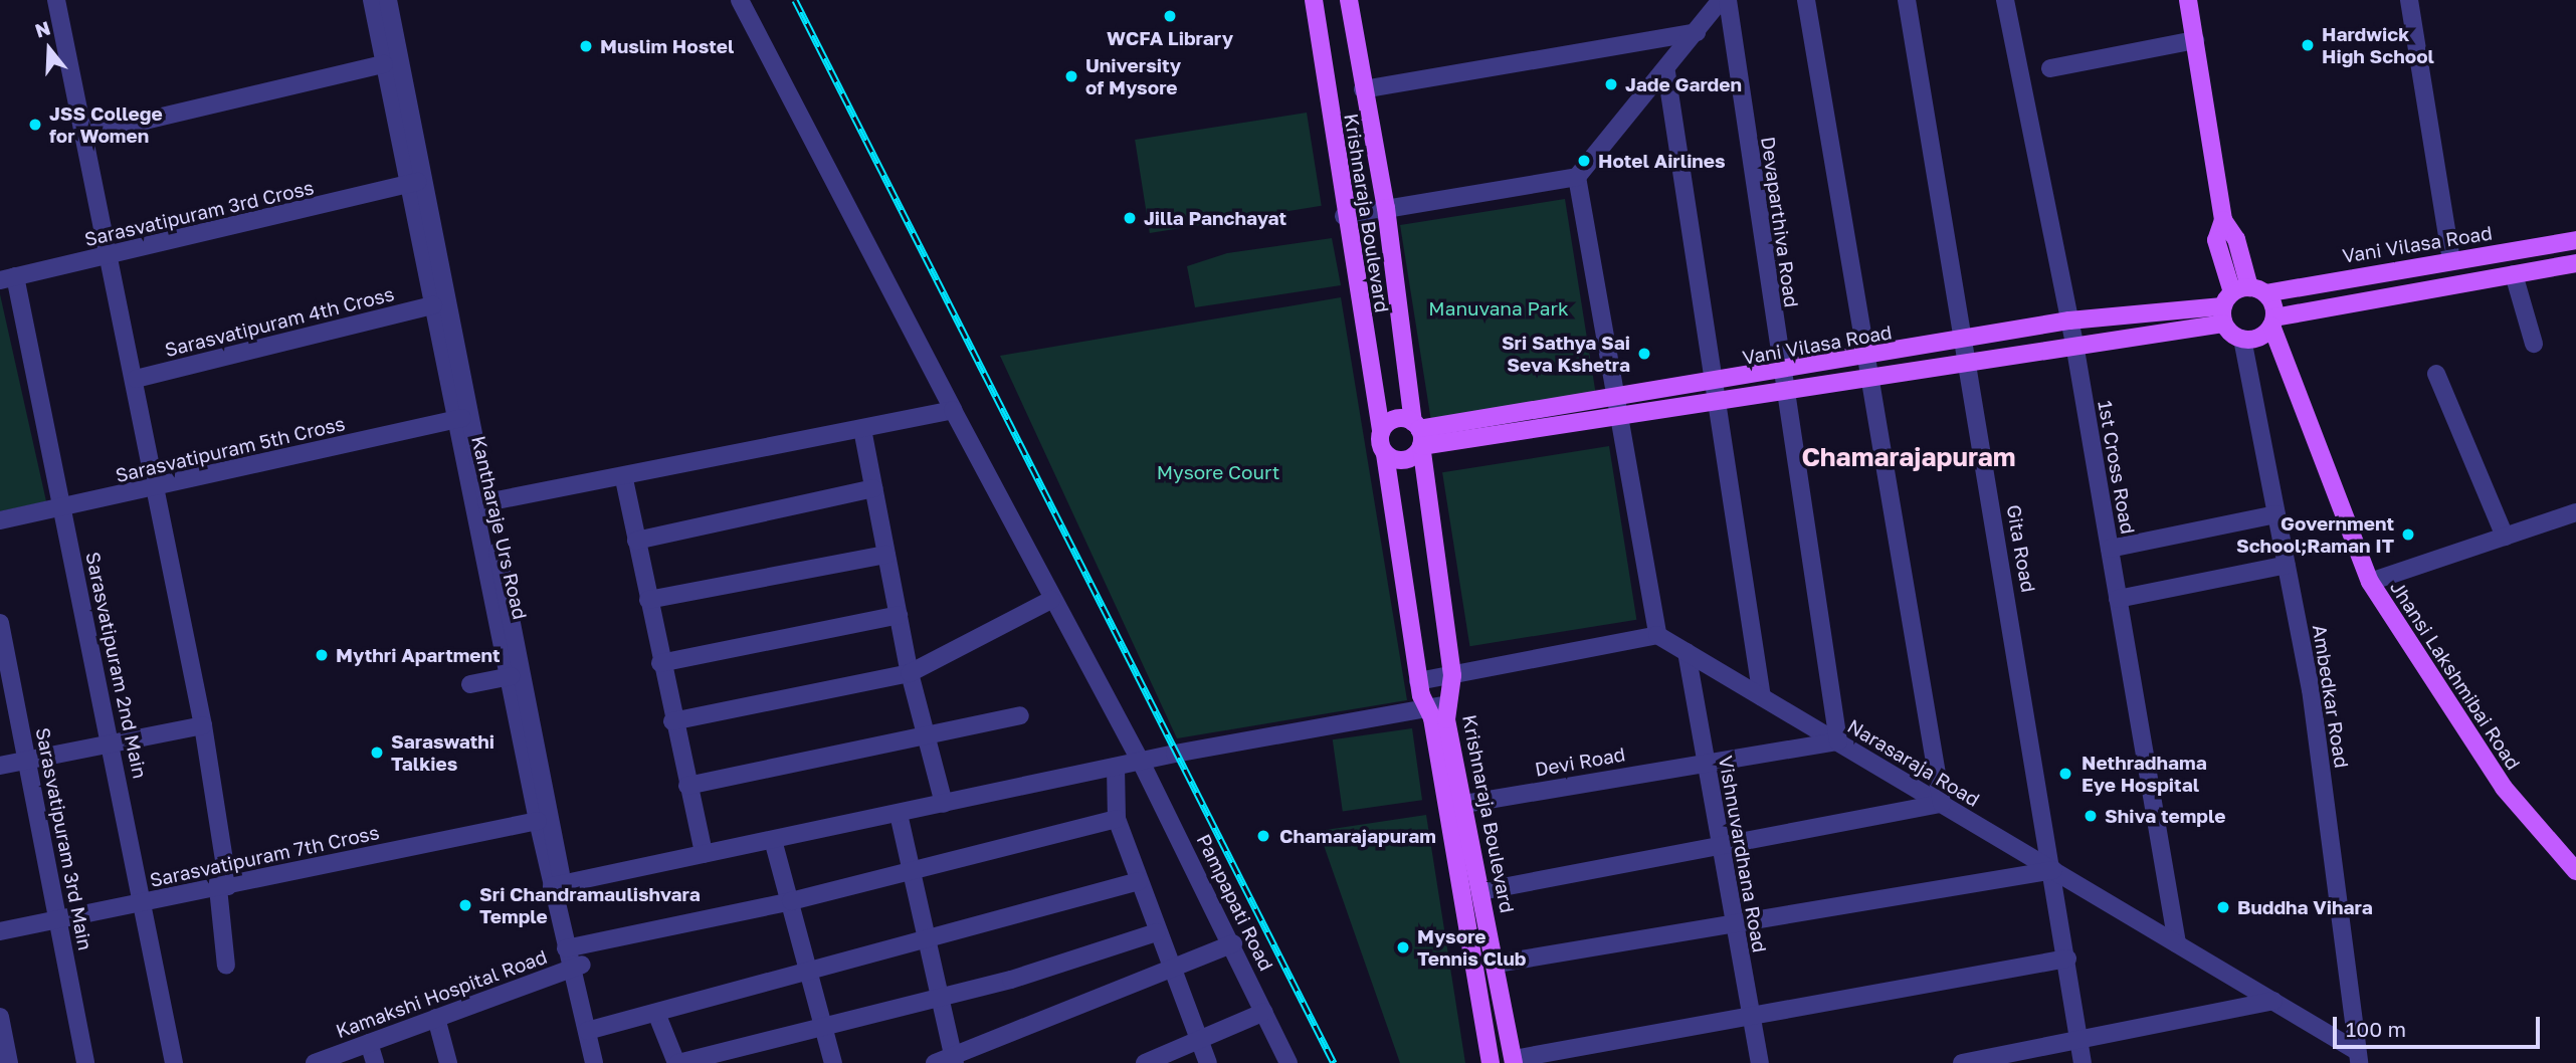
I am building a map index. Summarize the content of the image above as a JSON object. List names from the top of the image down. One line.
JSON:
{"streets":{"main road":["Krishnaraja Boulevard","Vani Vilasa Road","Jhansi Lakshmibai Road"],"street":["Sarasvatipuram 3rd Cross","Devaparthiva Road","Sarasvatipuram 4th Cross","Sarasvatipuram 5th Cross","1st Cross Road","Kantharaje Urs Road","Gita Road","Sarasvatipuram 2nd Main","Ambedkar Road","Devi Road","Narasaraja Road","Sarasvatipuram 3rd Main","Vishnuvardhana Road","Sarasvatipuram 7th Cross","Pampapati Road","Kamakshi Hospital Road"]},"crossings":[["Sarasvatipuram 3rd Cross","Kantharaje Urs Road"],["Sarasvatipuram 3rd Cross","Sarasvatipuram 2nd Main"],["Krishnaraja Boulevard","Vani Vilasa Road"],["Krishnaraja Boulevard","Devi Road"],["Devaparthiva Road","Vani Vilasa Road"],["Devaparthiva Road","Devi Road"],["Devaparthiva Road","Narasaraja Road"],["Vani Vilasa Road","1st Cross Road"],["Vani Vilasa Road","Gita Road"],["Vani Vilasa Road","Jhansi Lakshmibai Road"],["Sarasvatipuram 4th Cross","Kantharaje Urs Road"],["Sarasvatipuram 5th Cross","Kantharaje Urs Road"],["Sarasvatipuram 5th Cross","Sarasvatipuram 2nd Main"],["1st Cross Road","Narasaraja Road"],["Kantharaje Urs Road","Sarasvatipuram 7th Cross"],["Kantharaje Urs Road","Kamakshi Hospital Road"],["Gita Road","Narasaraja Road"],["Sarasvatipuram 2nd Main","Sarasvatipuram 7th Cross"],["Ambedkar Road","Narasaraja Road"],["Devi Road","Narasaraja Road"],["Devi Road","Vishnuvardhana Road"],["Narasaraja Road","Vishnuvardhana Road"],["Sarasvatipuram 3rd Main","Sarasvatipuram 7th Cross"]],"districts":["Chamarajapuram"],"parks":["Manuvana Park","Mysore Court"],"places":["WCFA Library","Hardwick High School","Muslim Hostel","University of Mysore","Jade Garden","JSS College for Women","Hotel Airlines","Jilla Panchayat","Sri Sathya Sai Seva Kshetra","Government School;Raman IT","Mythri Apartment","Saraswathi Talkies","Nethradhama Eye Hospital","Shiva temple","Chamarajapuram","Sri Chandramaulishvara Temple","Buddha Vihara","Mysore Tennis Club"],"scale_bar":"100 m","north":"top"}
